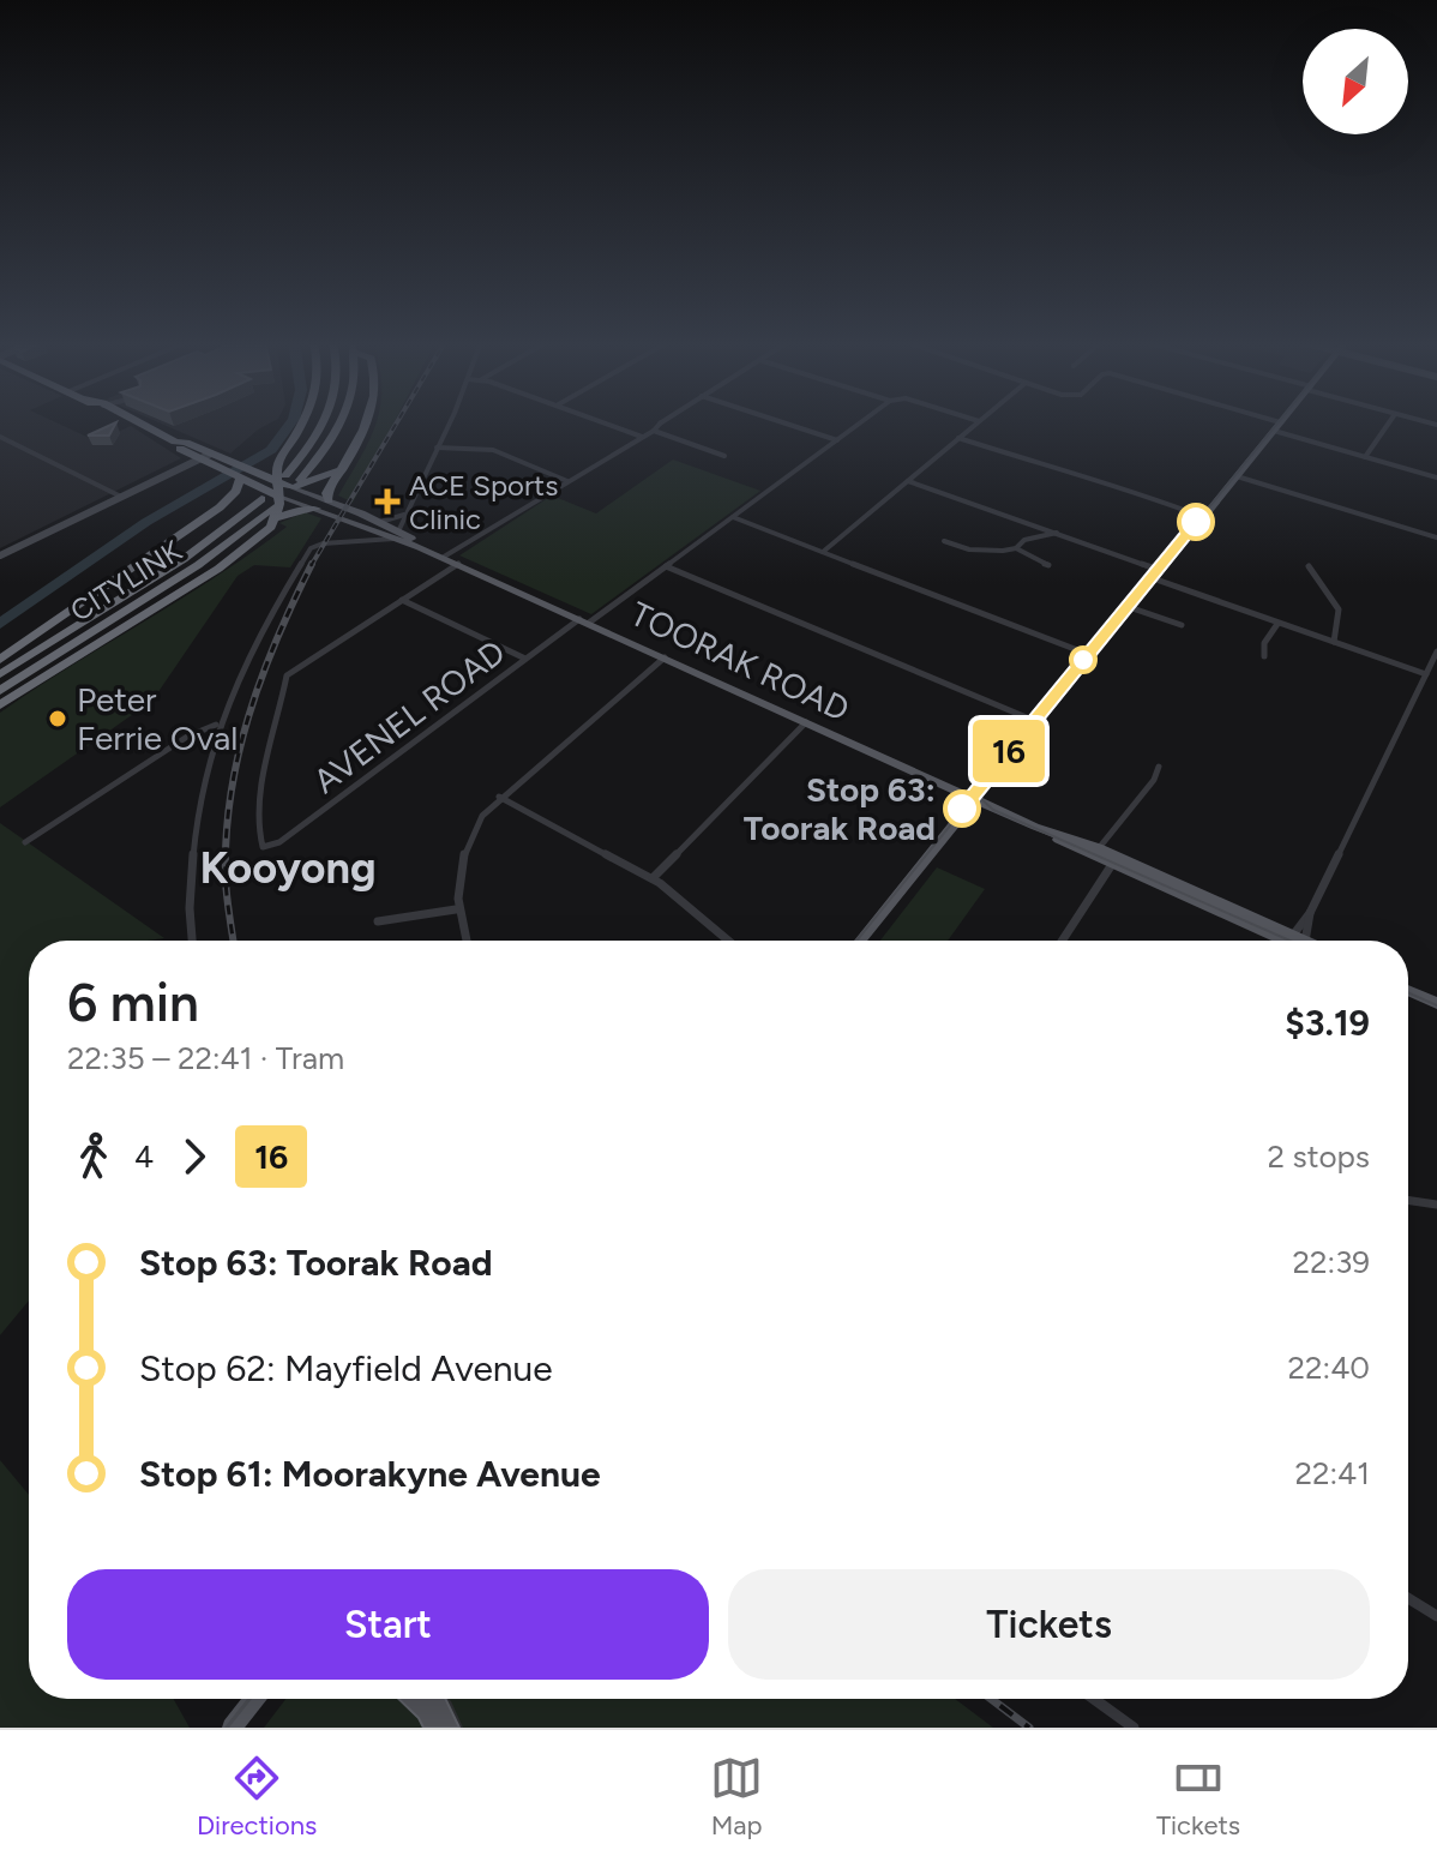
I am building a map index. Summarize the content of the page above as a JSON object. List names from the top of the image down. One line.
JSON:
{"streets":{"highway":["CITYLINK","TOORAK ROAD"],"street":["AVENEL ROAD"]},"crossings":[["CITYLINK","TOORAK ROAD"],["TOORAK ROAD","AVENEL ROAD"]],"districts":["Kooyong"],"places":{"health":["ACE Sports Clinic"],"other":["Peter Ferrie Oval","Stop 63: Toorak Road"]},"lines":["tram line 16"],"north":"bottom left","page":{"on_map":"16","heading":["6 min","22:35 – 22:41 · Tram","$3.19"],"legs":["4","16","2 stops"],"list":[{"name":"Stop 63: Toorak Road","value":"22:39"},{"name":"Stop 62: Mayfield Avenue","value":"22:40"},{"name":"Stop 61: Moorakyne Avenue","value":"22:41"}],"buttons":["Start","Tickets"],"tabs":["Directions","Map","Tickets"]}}
